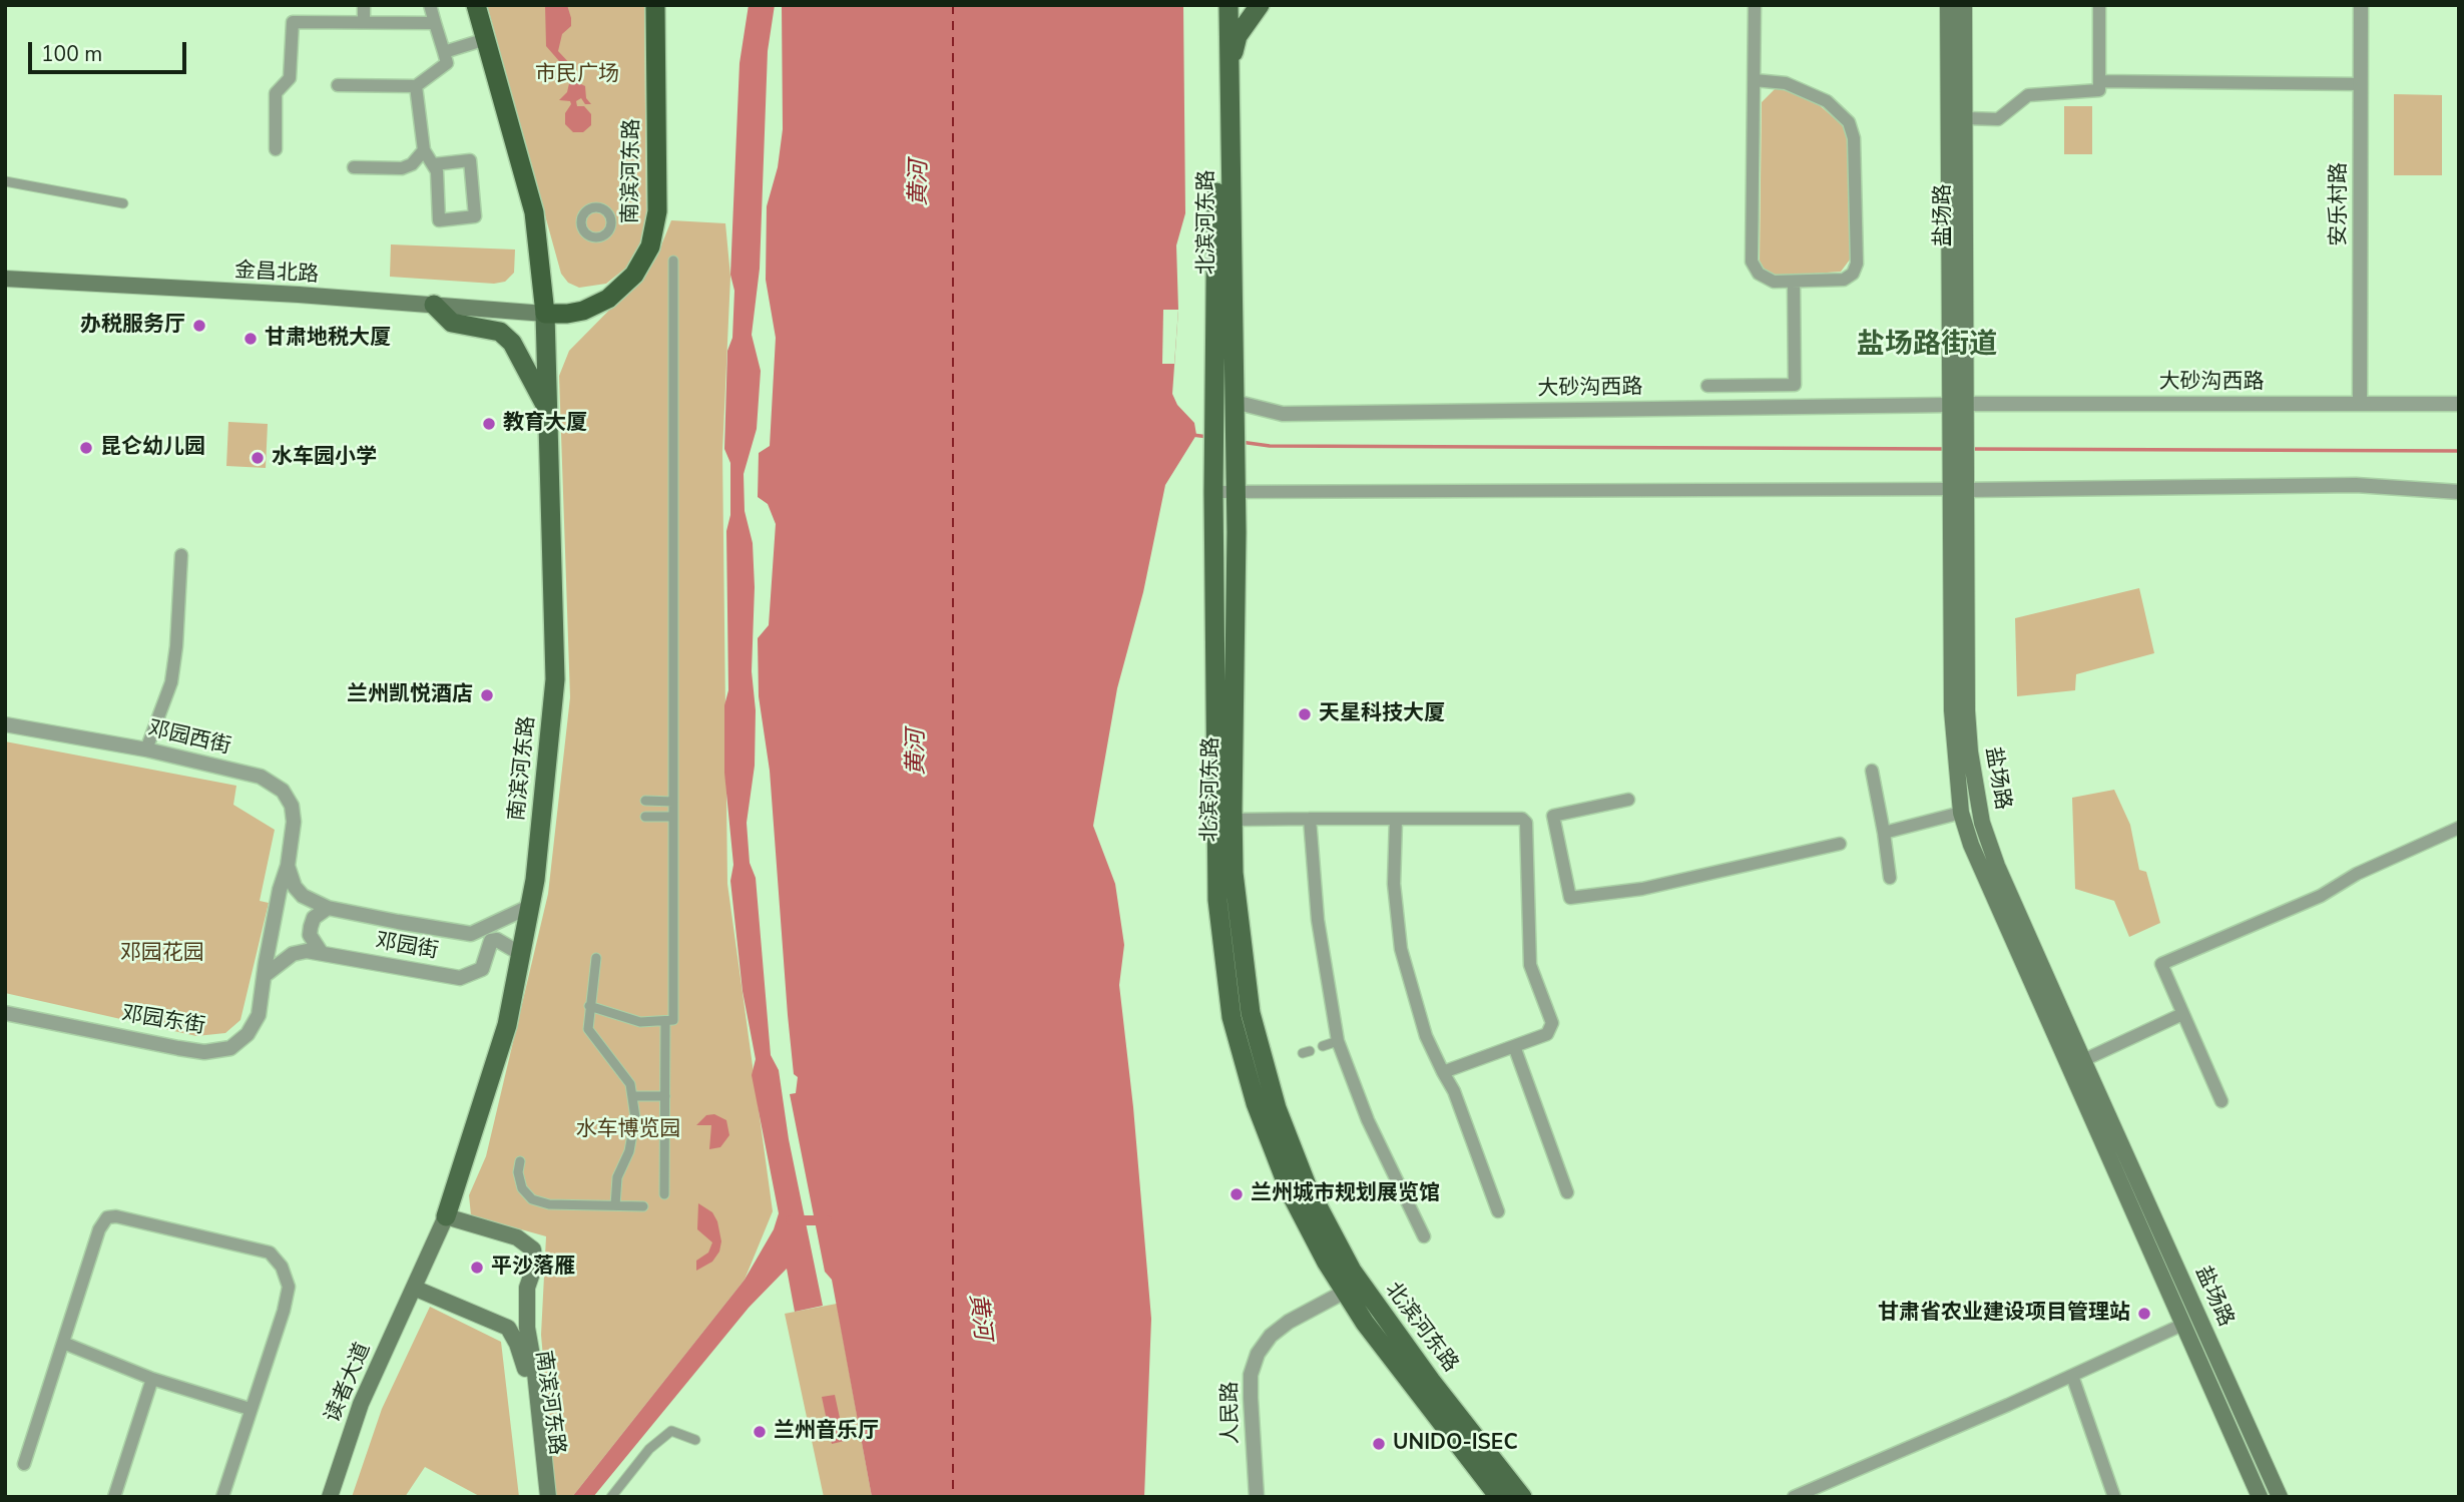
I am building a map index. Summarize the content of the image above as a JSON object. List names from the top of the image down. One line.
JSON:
{"streets":{"highway":["南滨河东路"],"main road":["盐场路","北滨河东路","金昌北路","读者大道"],"street":["安乐村路","大砂沟西路","邓园西街","邓园街","邓园东街","人民路"]},"crossings":[["南滨河东路","金昌北路"],["南滨河东路","邓园街"],["南滨河东路","读者大道"],["安乐村路","大砂沟西路"],["盐场路","大砂沟西路"],["北滨河东路","大砂沟西路"],["北滨河东路","人民路"],["邓园西街","邓园街"],["邓园西街","邓园东街"],["邓园街","邓园东街"]],"districts":["盐场路街道"],"water":["黄河"],"parks":["市民广场","邓园花园","水车博览园"],"places":["办税服务厅","甘肃地税大厦","教育大厦","昆仑幼儿园","水车园小学","兰州凯悦酒店","天星科技大厦","兰州城市规划展览馆","平沙落雁","甘肃省农业建设项目管理站","兰州音乐厅","UNIDO-ISEC"],"scale_bar":"100 m"}
